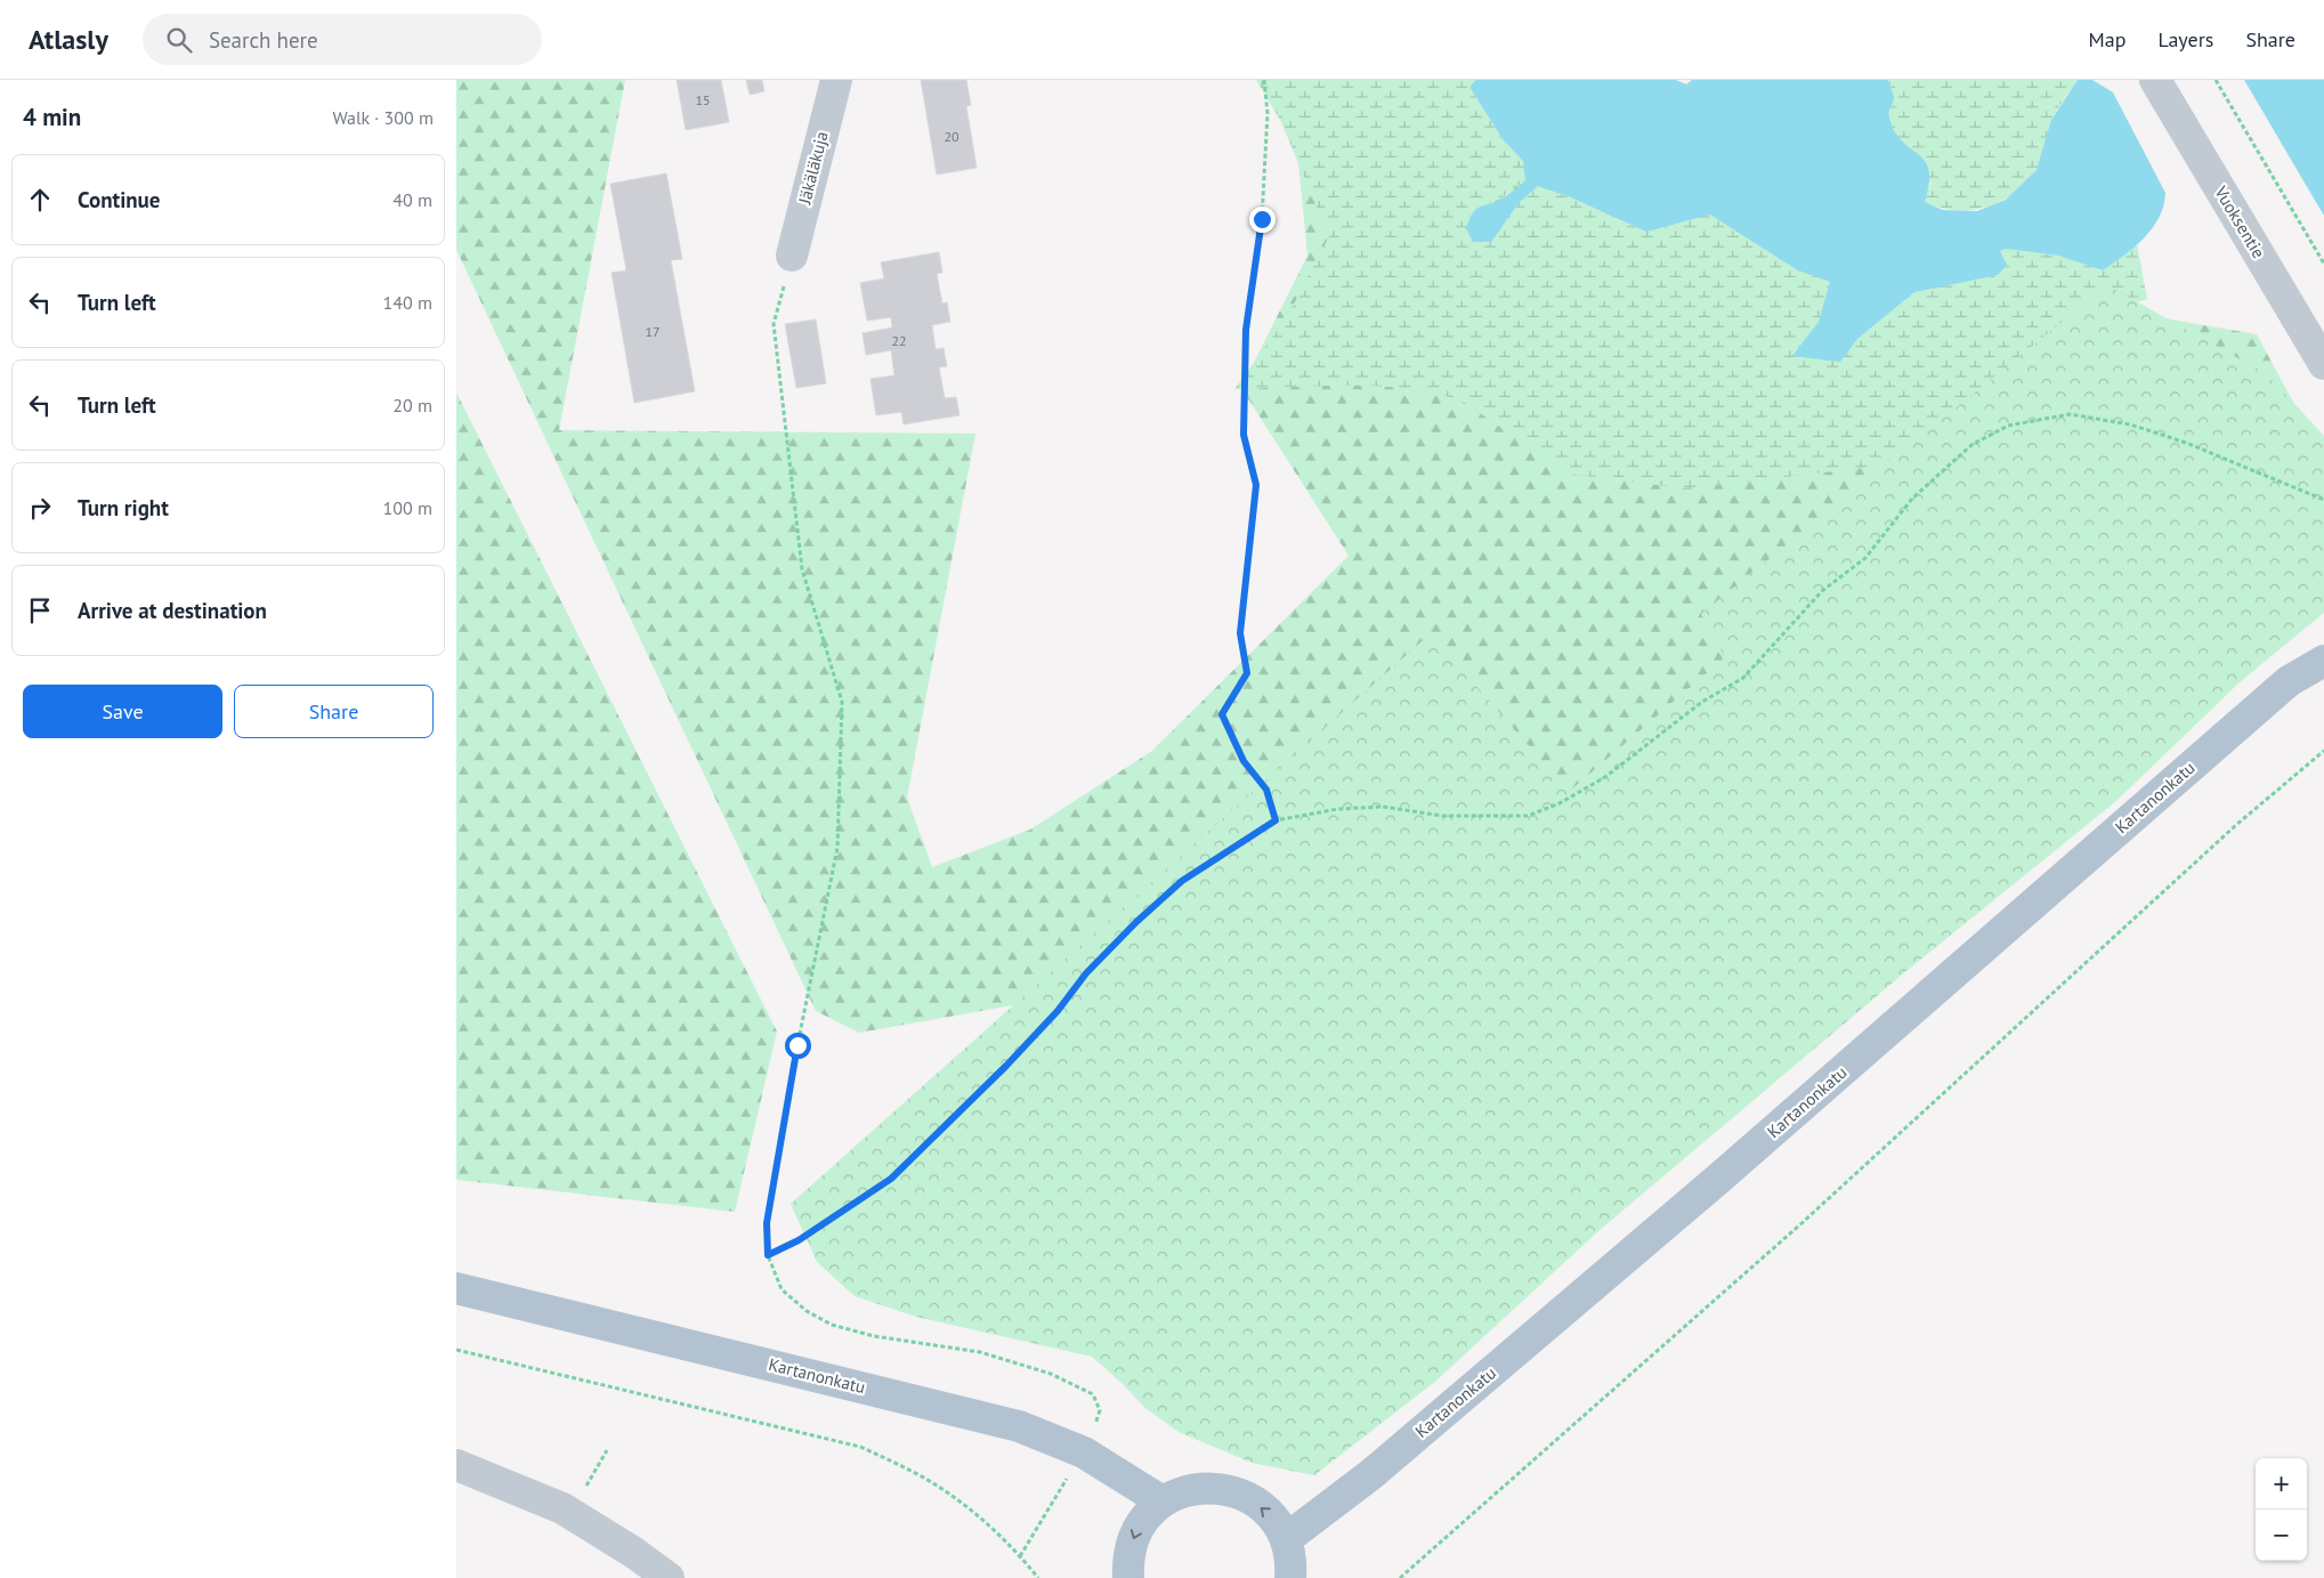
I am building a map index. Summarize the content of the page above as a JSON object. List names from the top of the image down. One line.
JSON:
{"streets":{"main road":["Kartanonkatu"],"street":["Jäkäläkuja","Vuoksentie"]},"house_numbers":["15","20","17","22"],"page":{"header":"Atlasly","search":"Search here","nav":["Map","Layers","Share"],"heading":["4 min","Walk · 300 m"],"list":[["Continue","40 m"],["Turn left","140 m"],["Turn left","20 m"],["Turn right","100 m"],"Arrive at destination"],"buttons":["Save","Share"],"map_buttons":["+","−"]}}
